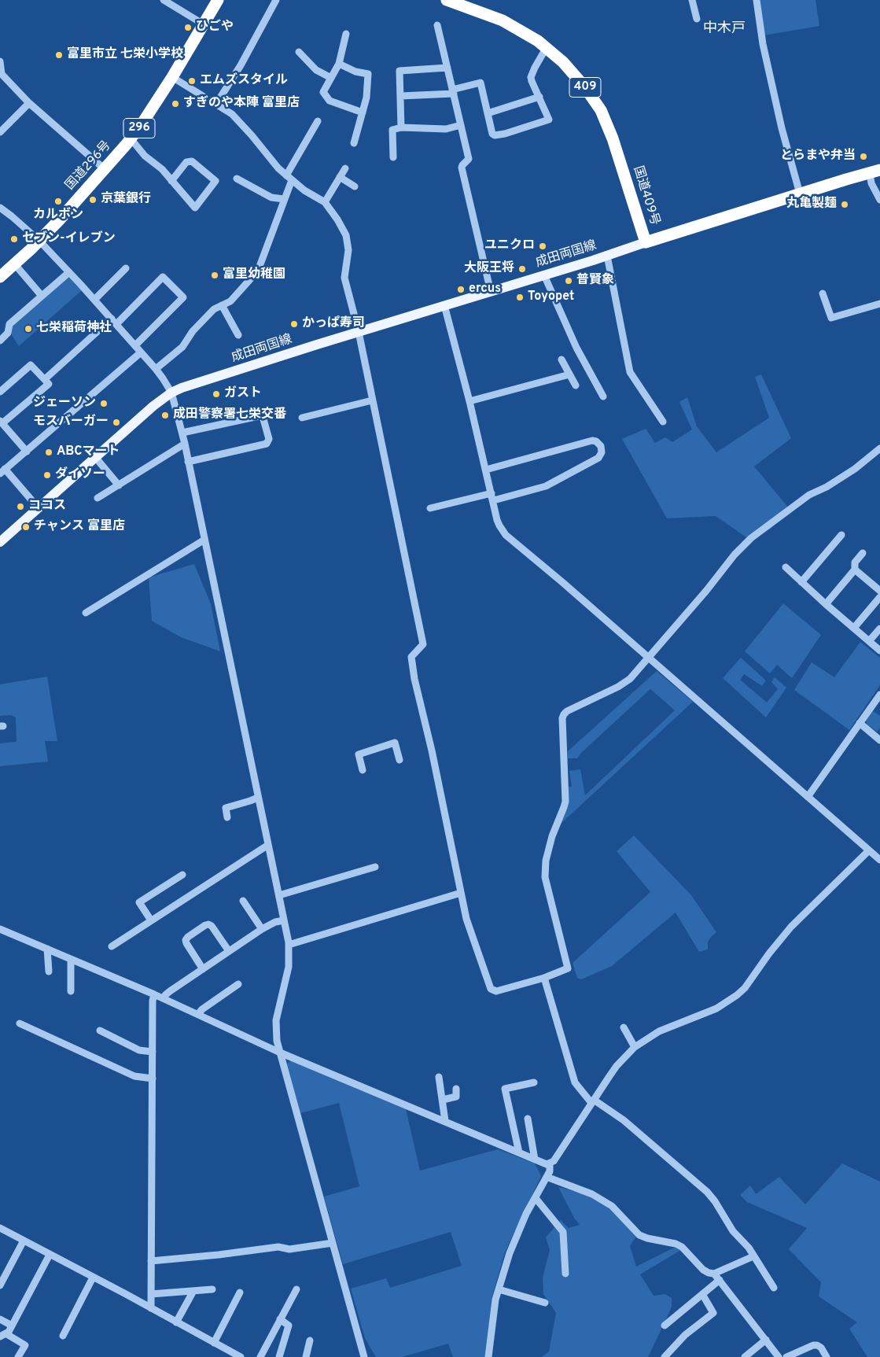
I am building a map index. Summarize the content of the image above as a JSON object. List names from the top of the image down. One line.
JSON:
{"streets":{"highway":["409","296","国道296号","国道409号"],"main road":["成田両国線"]},"crossings":[["国道409号","成田両国線"]],"districts":["中木戸"],"places":["ひごや","富里市立 七栄小学校","エムズスタイル","すぎのや本陣 富里店","とらまや弁当","京葉銀行","カルボン","丸亀製麺","セブン-イレブン","ユニクロ","大阪王将","富里幼稚園","普賢象","ercus","Toyopet","かっぱ寿司","七栄稲荷神社","ガスト","ジェーソン","成田警察署七栄交番","モスバーガー","ABCマート","ダイソー","ココス","チャンス 富里店"]}
